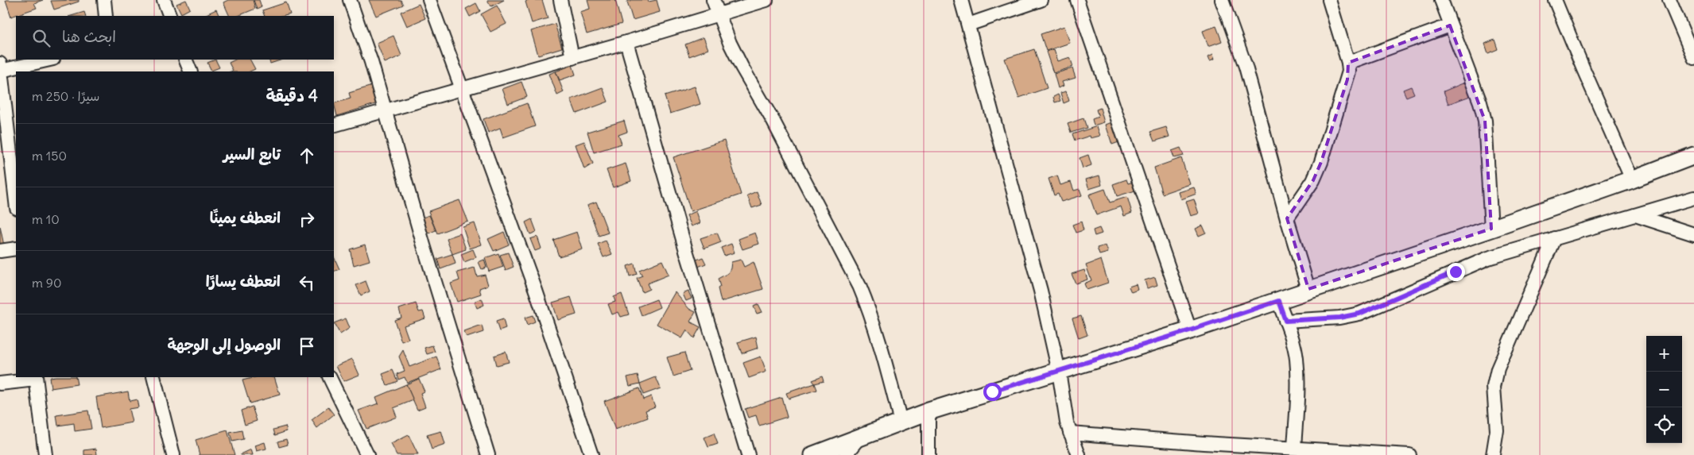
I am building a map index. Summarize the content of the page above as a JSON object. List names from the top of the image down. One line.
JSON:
{"page":{"search":"ابحث هنا","heading":["4 دقيقة","سيرًا · 250 m"],"list":[["تابع السير","150 m"],["انعطف يمينًا","10 m"],["انعطف يسارًا","90 m"],"الوصول إلى الوجهة"],"map_buttons":["+","−"]}}
